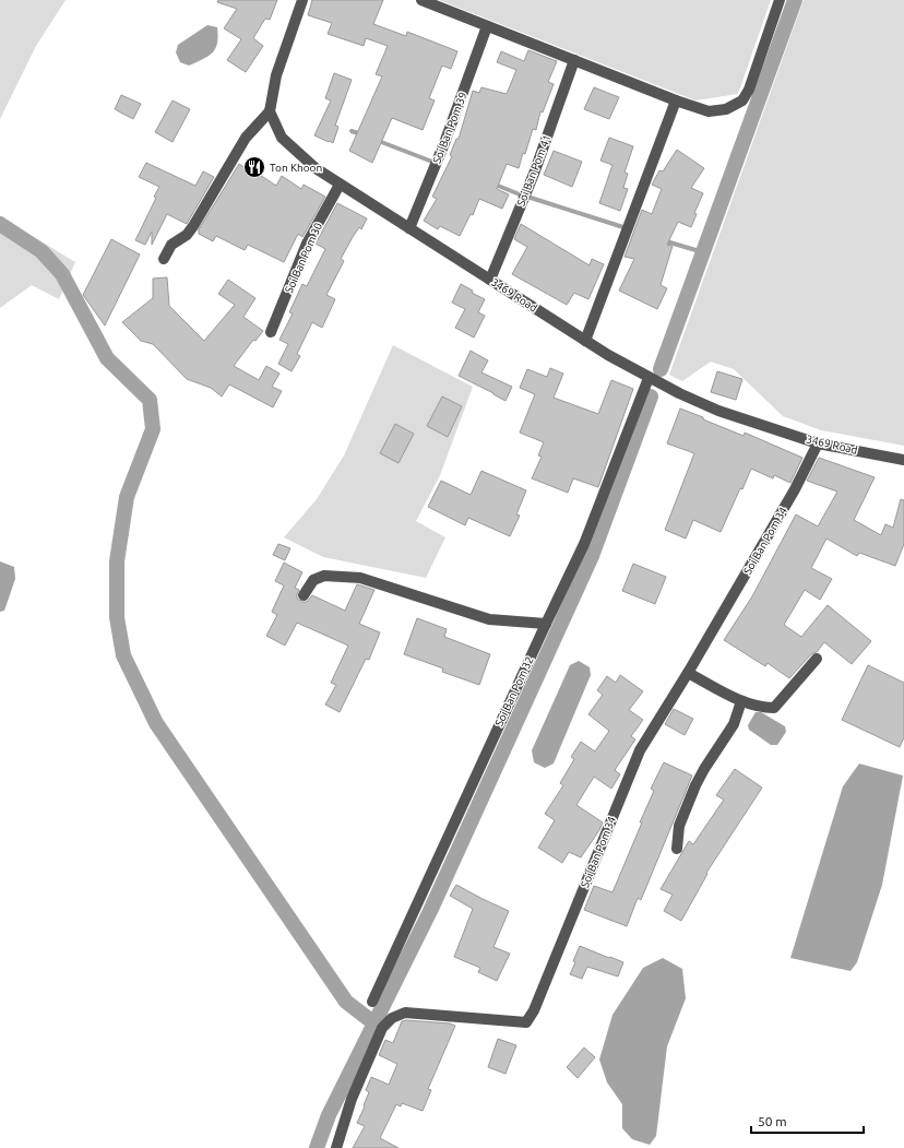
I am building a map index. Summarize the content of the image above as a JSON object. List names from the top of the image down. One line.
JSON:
{"streets":{"street":["Soi Ban Pom 39","Soi Ban Pom 41","Soi Ban Pom 30","3469 Road","Soi Ban Pom 34","Soi Ban Pom 32"]},"crossings":[["Soi Ban Pom 39","3469 Road"],["Soi Ban Pom 41","3469 Road"],["Soi Ban Pom 30","3469 Road"],["3469 Road","Soi Ban Pom 34"],["3469 Road","Soi Ban Pom 32"]],"places":{"restaurant":["Ton Khoon"]},"scale_bar":"50 m"}
